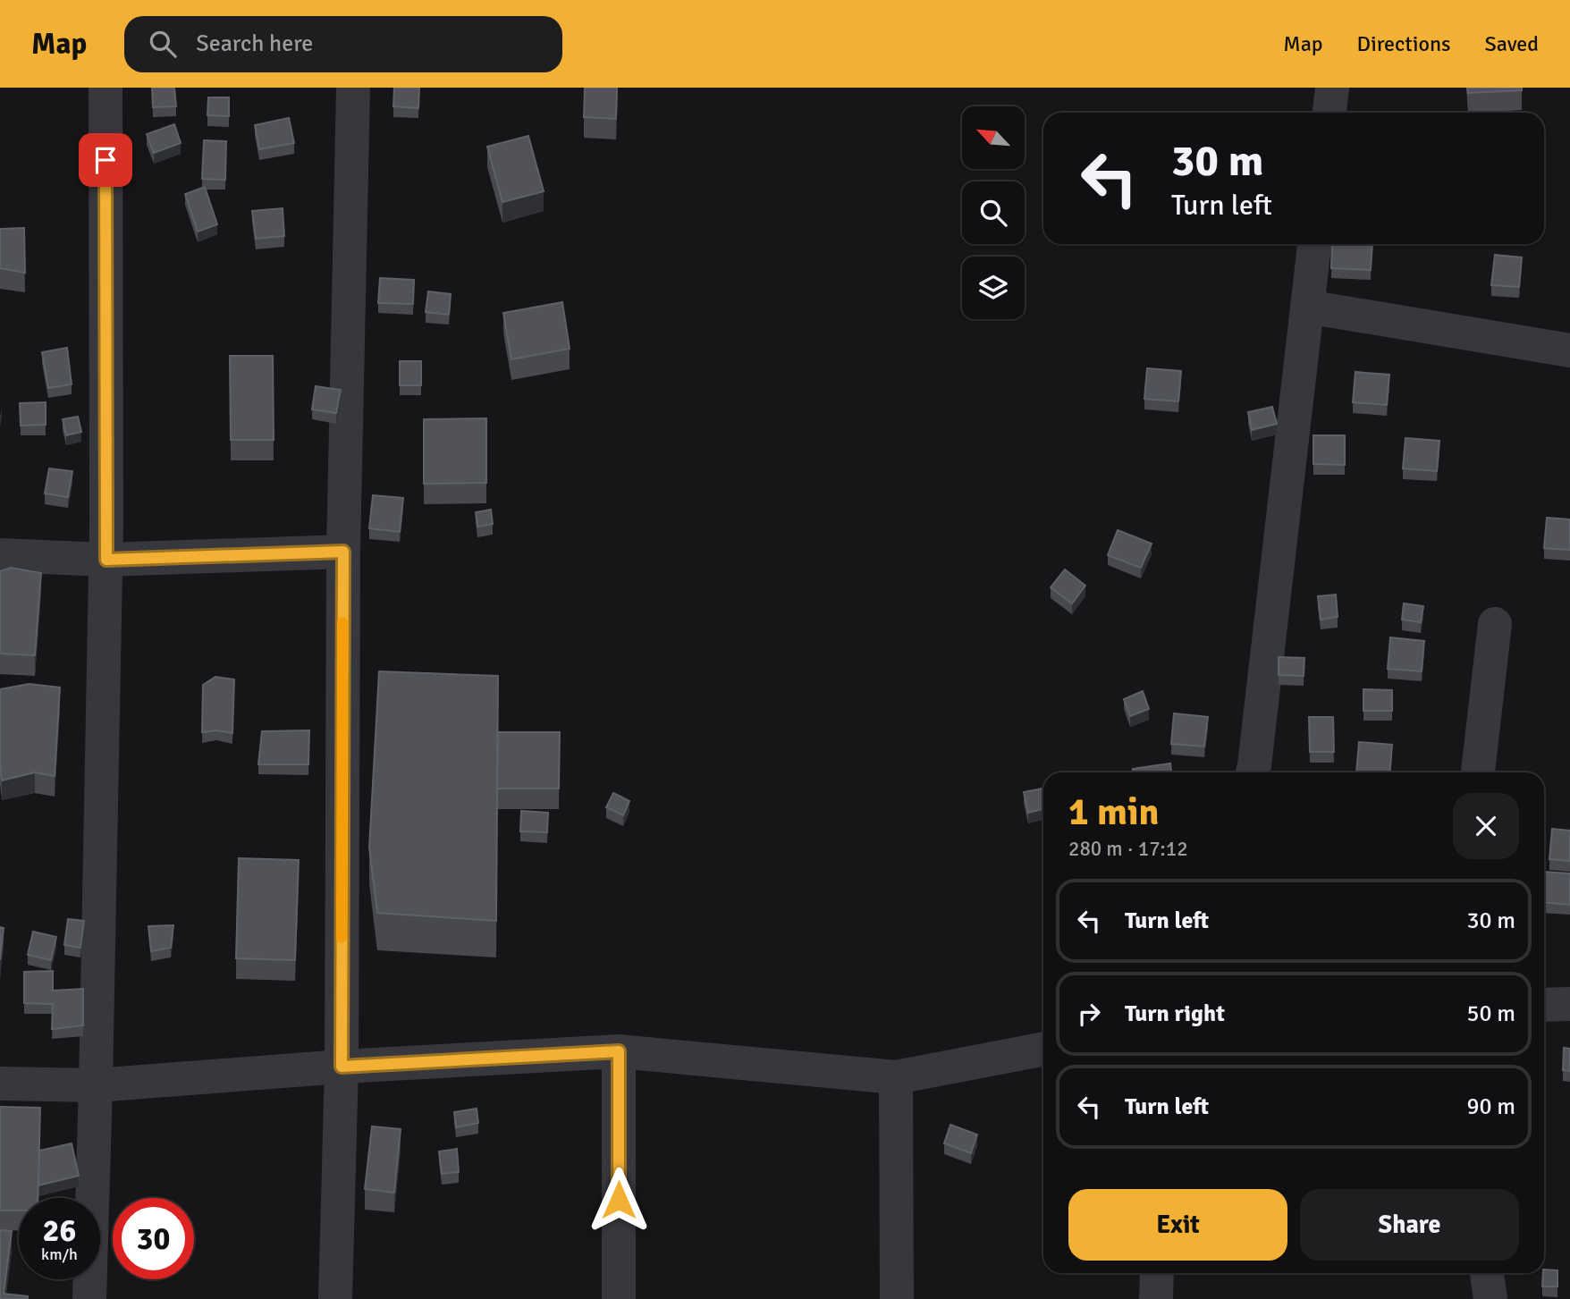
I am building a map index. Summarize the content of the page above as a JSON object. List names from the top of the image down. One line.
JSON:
{"north":"top left","page":{"header":"Map","search":"Search here","nav":["Map","Directions","Saved"],"turn":["30 m","Turn left"],"heading":["1 min","280 m · 17:12"],"list":[{"name":"Turn left","value":"30 m"},{"name":"Turn right","value":"50 m"},{"name":"Turn left","value":"90 m"}],"buttons":["Exit","Share"],"speed":"26 km/h","limit":"30"}}
